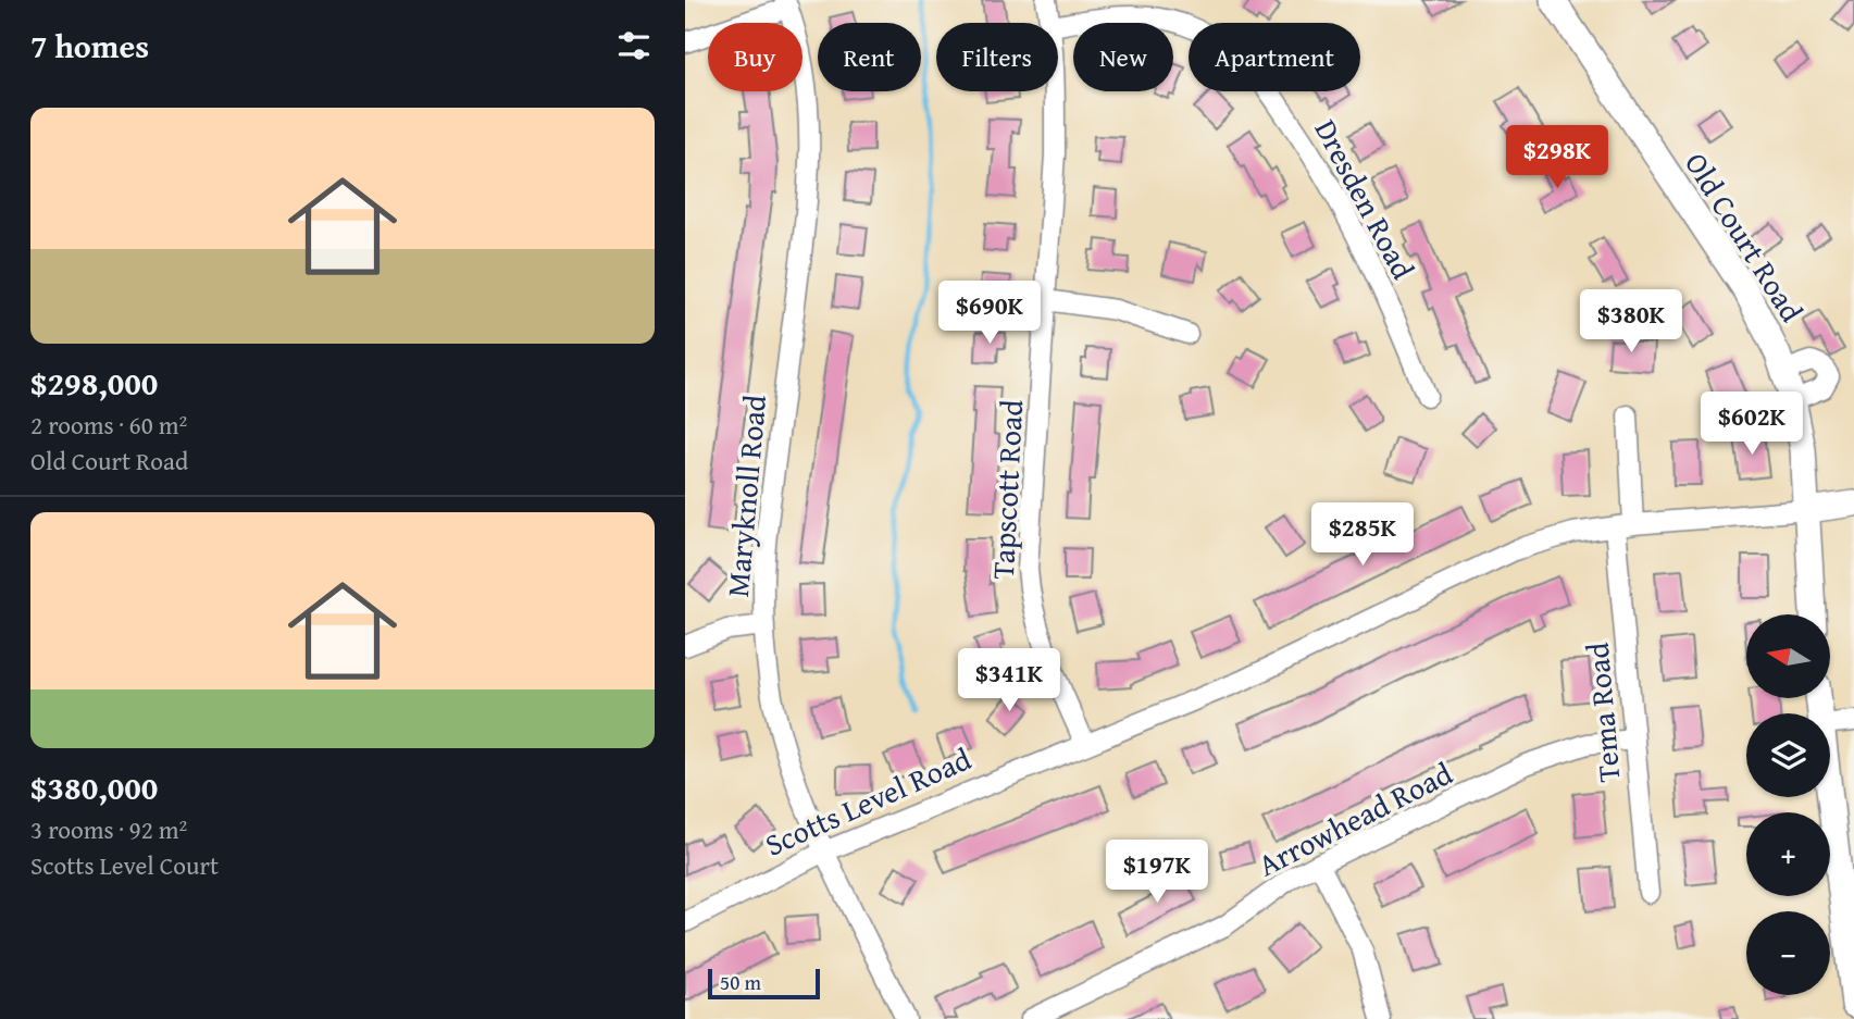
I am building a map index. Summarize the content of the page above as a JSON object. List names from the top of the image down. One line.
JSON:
{"streets":{"main road":["Old Court Road","Scotts Level Road"],"street":["Dresden Road","Tapscott Road","Maryknoll Road","Tema Road","Arrowhead Road"]},"crossings":[["Old Court Road","Scotts Level Road"],["Tapscott Road","Scotts Level Road"],["Maryknoll Road","Scotts Level Road"],["Tema Road","Scotts Level Road"],["Tema Road","Arrowhead Road"]],"scale_bar":"50 m","north":"left","page":{"heading":"7 homes","chip":["Buy","Rent","Filters","New","Apartment"],"list":[{"name":"$298,000","note":"2 rooms · 60 m² · Old Court Road"},{"name":"$380,000","note":"3 rooms · 92 m² · Scotts Level Court"}],"price":["$298K","$690K","$380K","$602K","$285K","$341K","$197K"],"map_buttons":["+","−"],"scale":"50 m"}}
